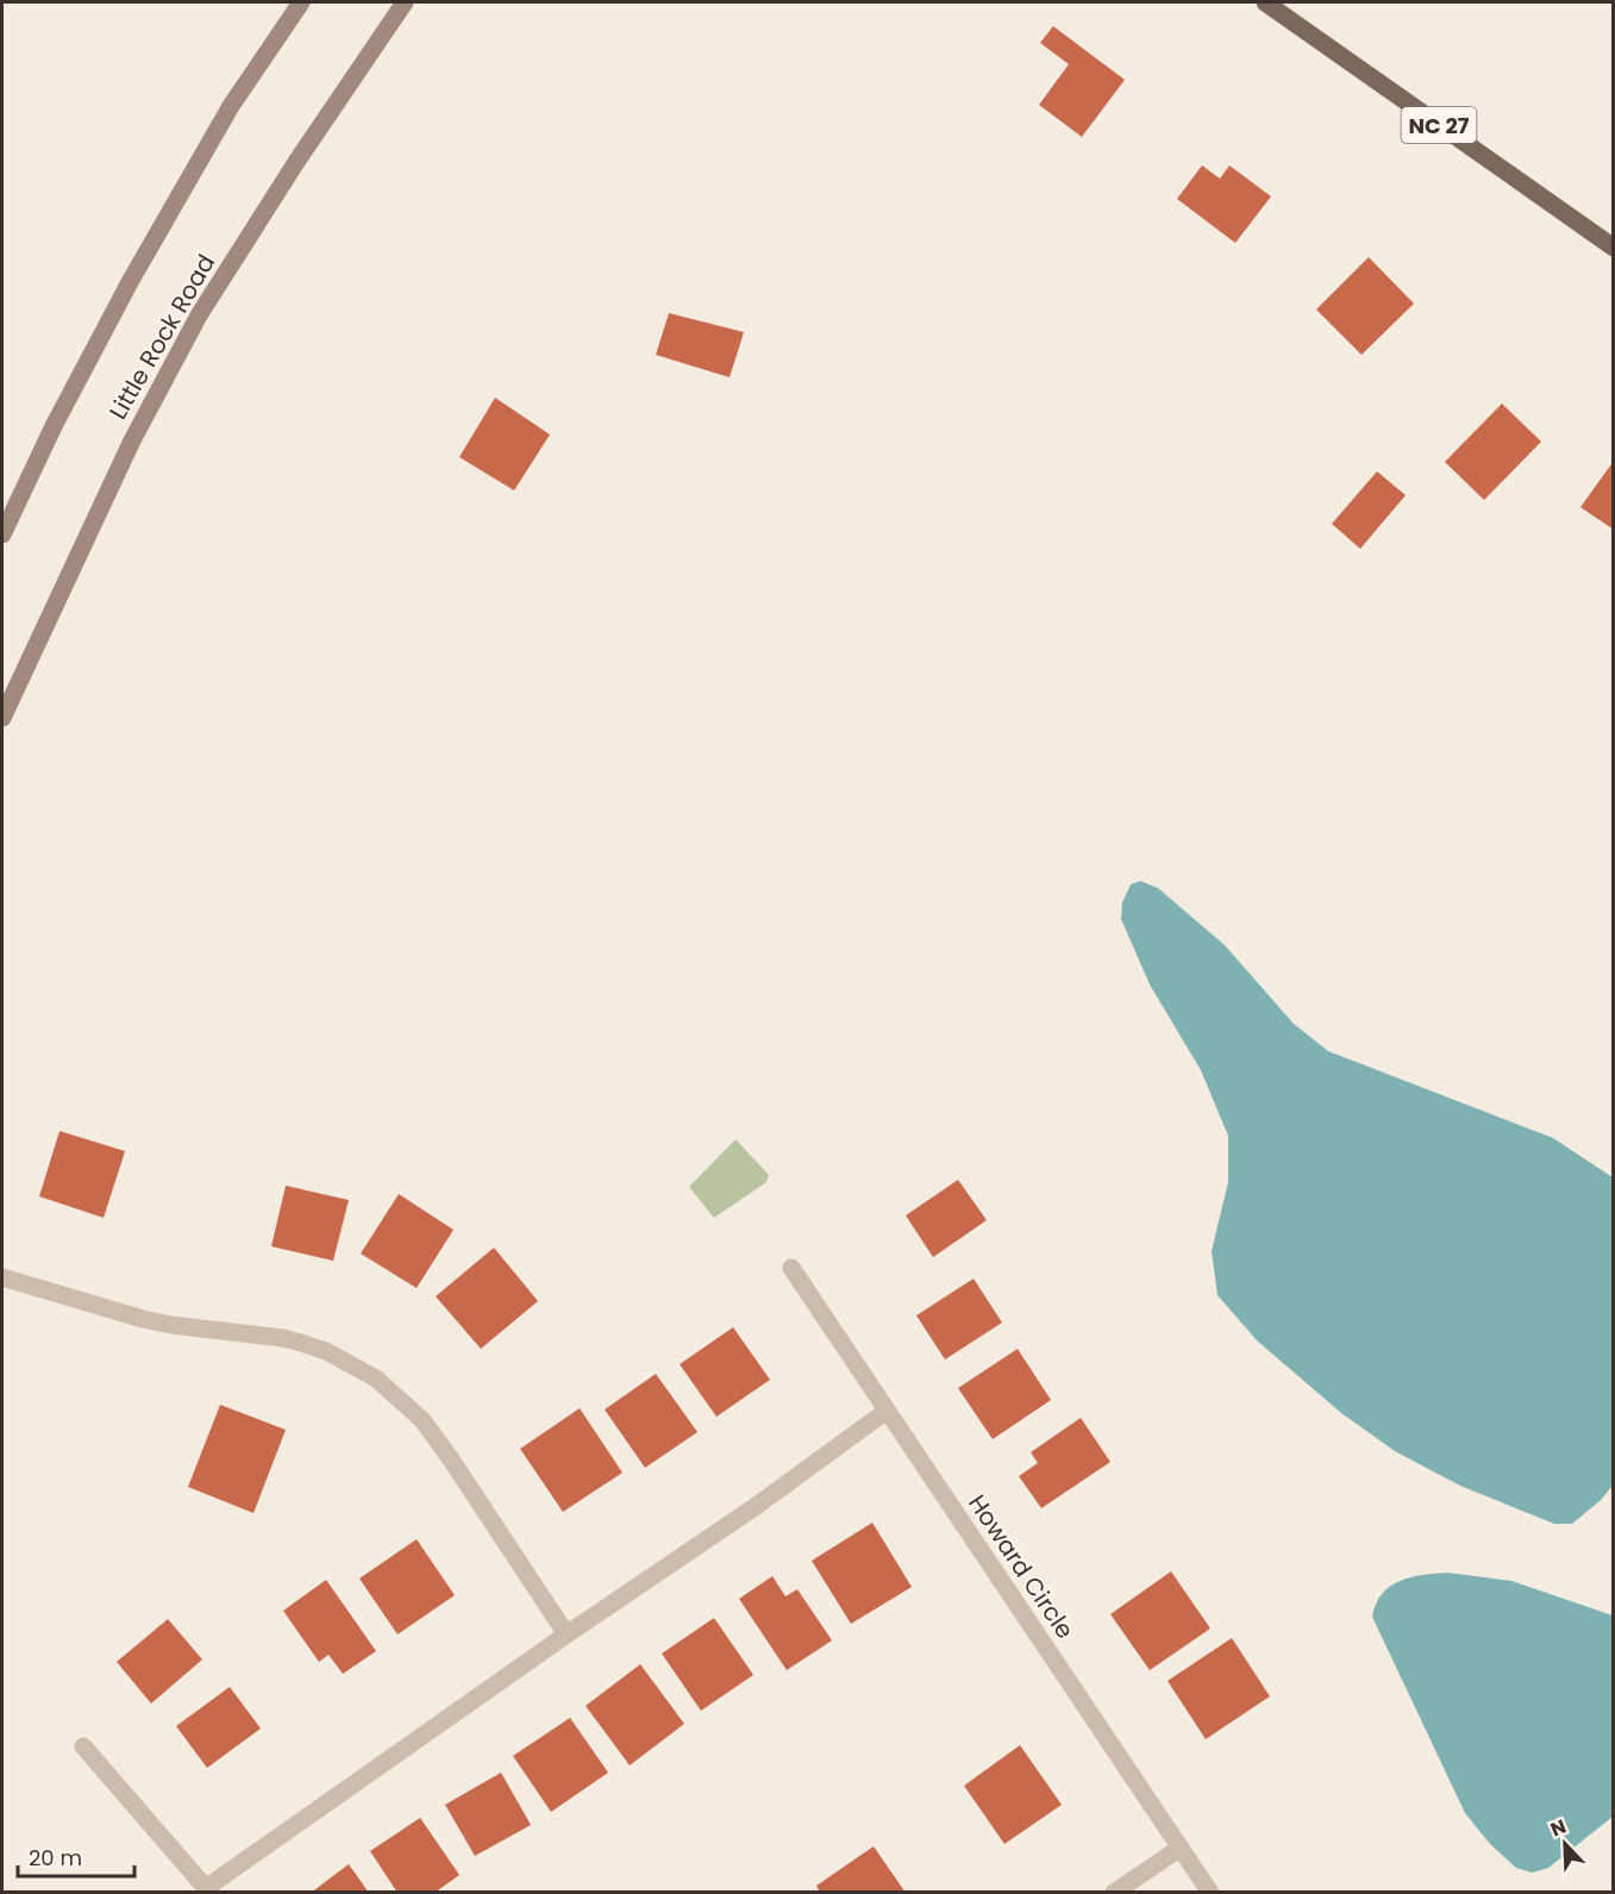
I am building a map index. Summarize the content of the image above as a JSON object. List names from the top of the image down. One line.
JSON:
{"streets":{"main road":["NC 27","Little Rock Road"],"street":["Howard Circle"]},"scale_bar":"20 m","north":"top left"}
